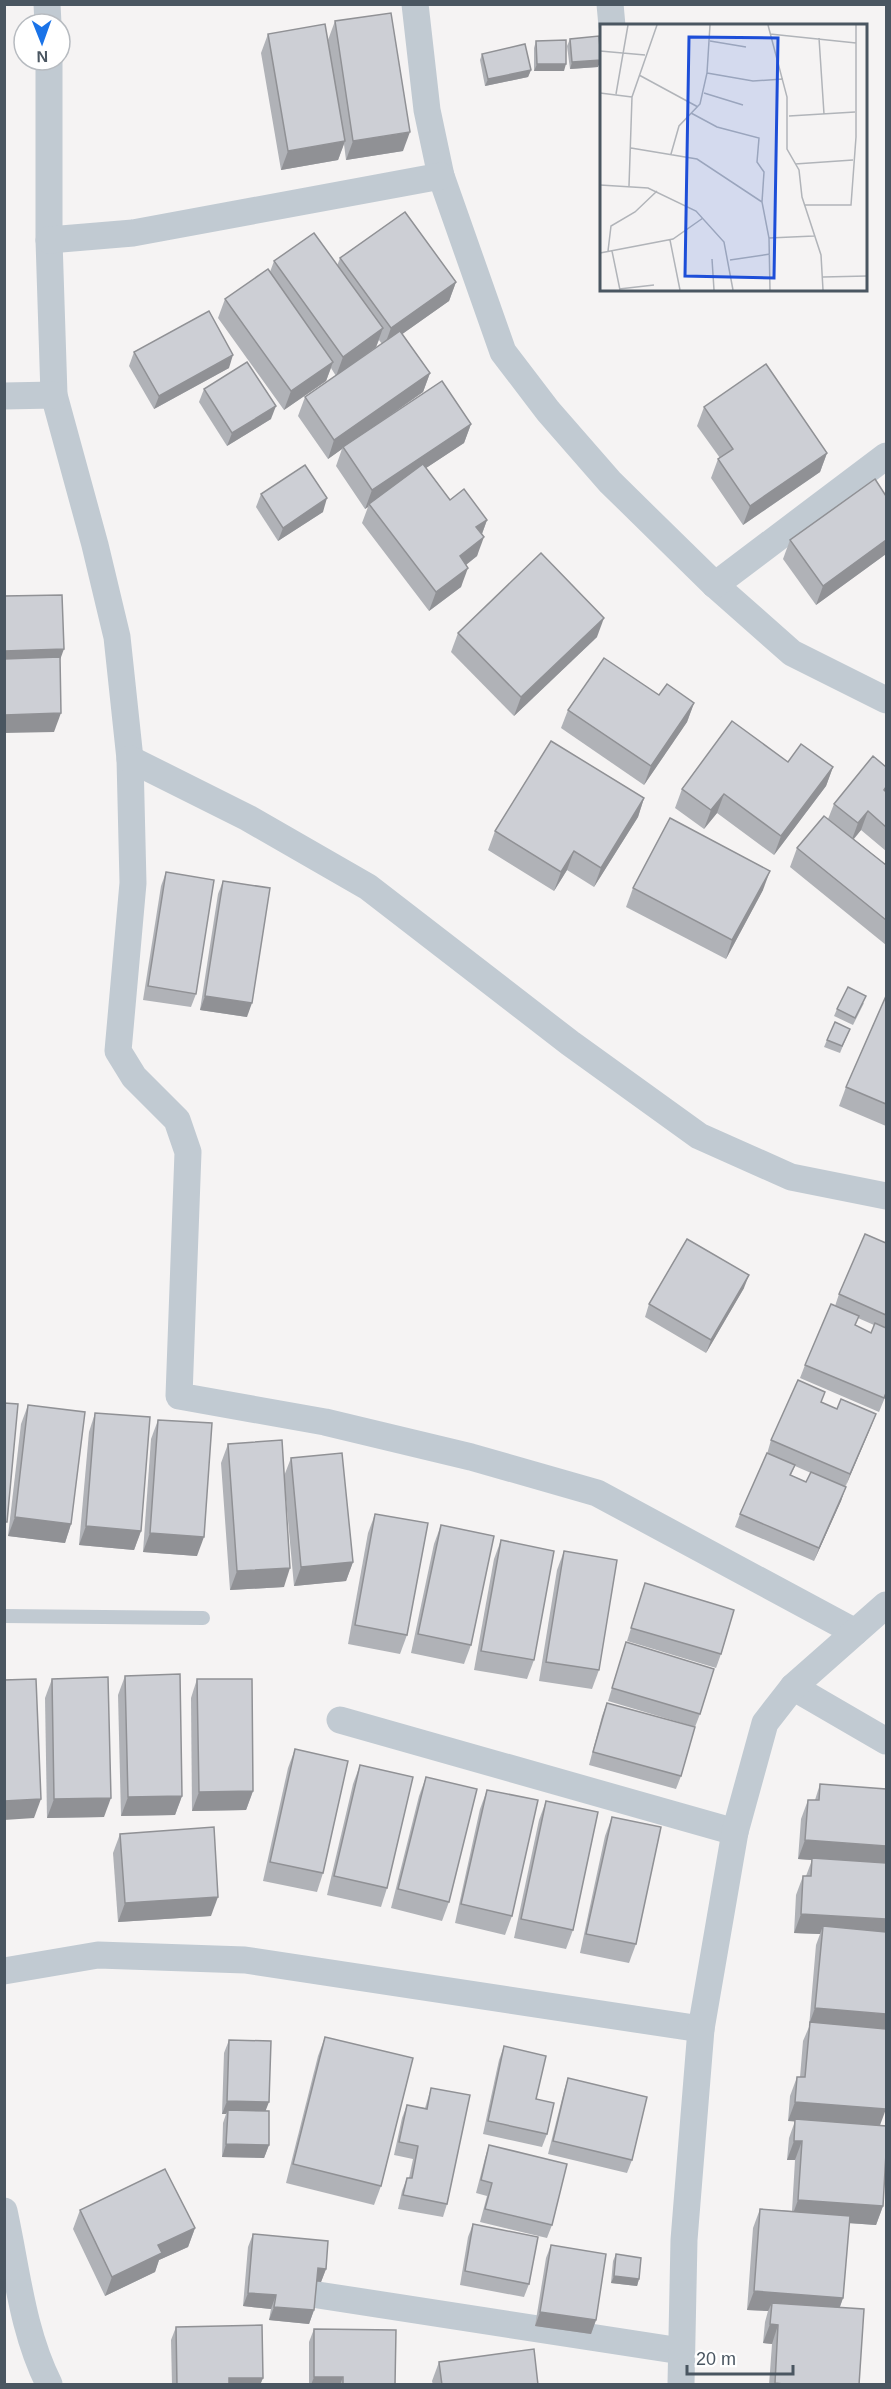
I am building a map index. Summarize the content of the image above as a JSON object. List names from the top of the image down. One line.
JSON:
{"scale_bar":"20 m","north":"bottom"}
